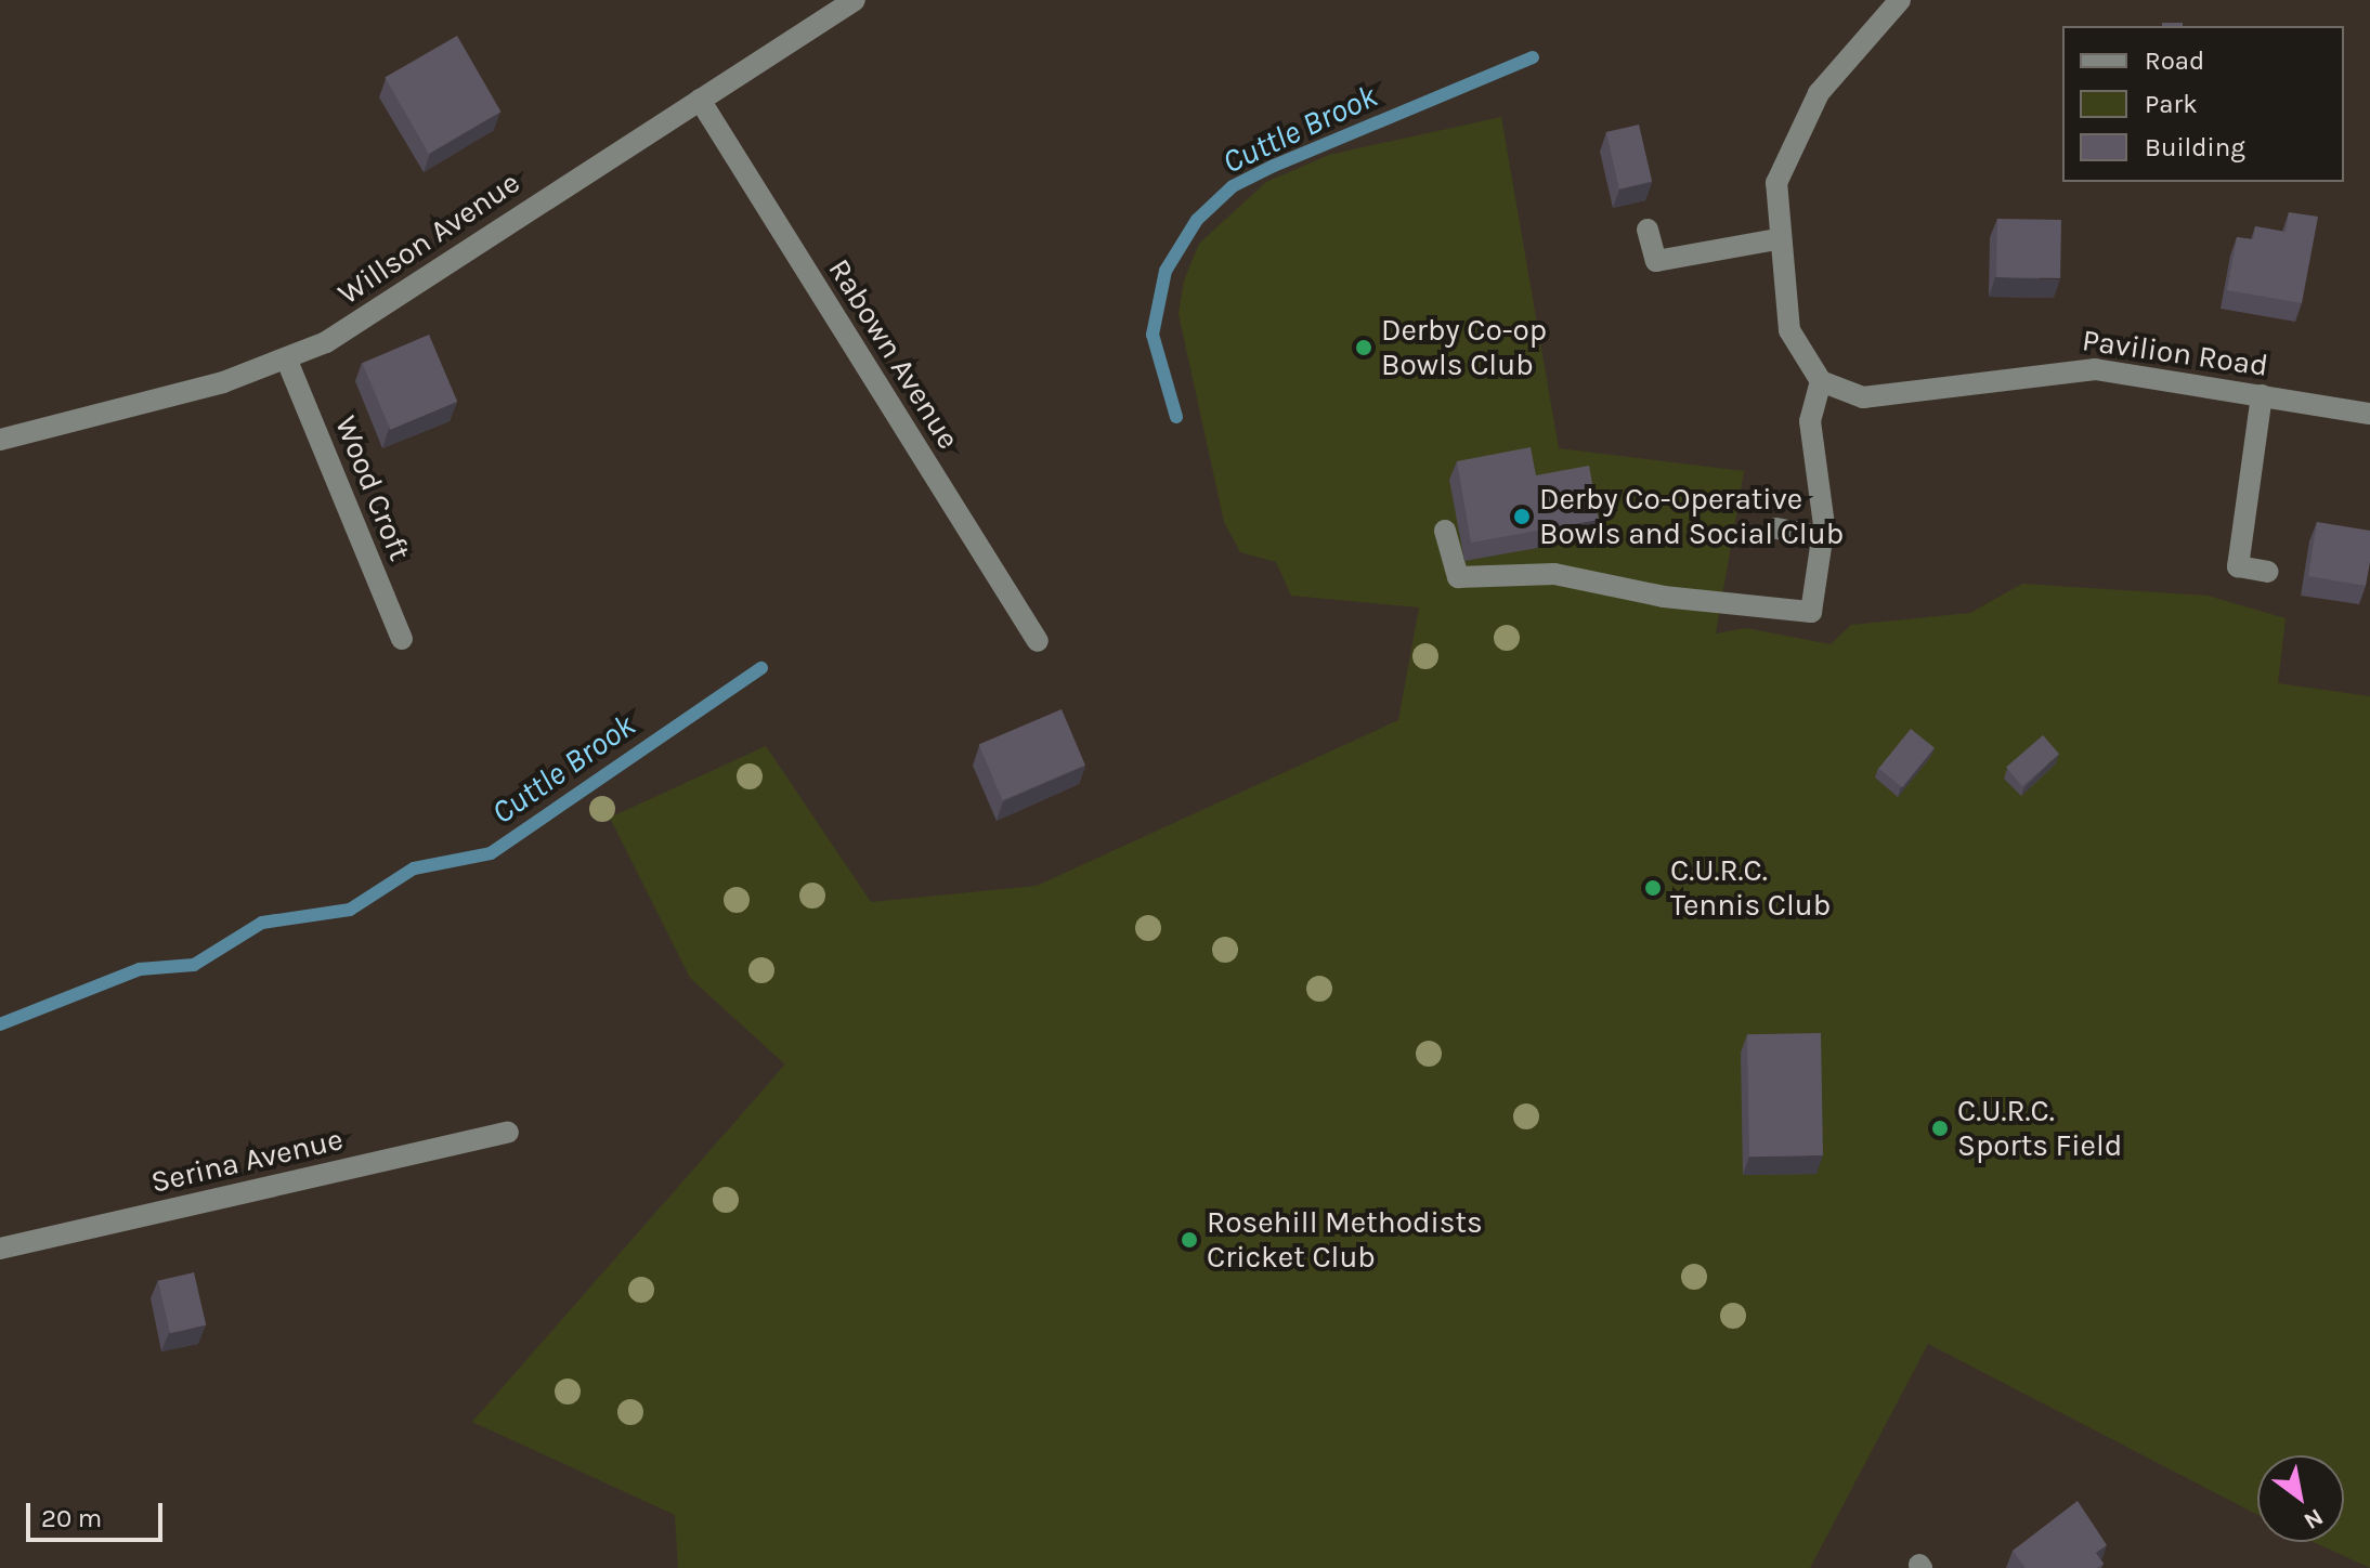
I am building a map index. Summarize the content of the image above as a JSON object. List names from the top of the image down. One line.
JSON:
{"streets":{"street":["Willson Avenue","Pavilion Road","Rabown Avenue","Wood Croft","Serina Avenue"]},"crossings":[["Willson Avenue","Rabown Avenue"],["Willson Avenue","Wood Croft"]],"water":["Cuttle Brook"],"places":["Derby Co-op Bowls Club","Derby Co-Operative Bowls and Social Club","C.U.R.C. Tennis Club","C.U.R.C. Sports Field","Rosehill Methodists Cricket Club"],"legend":["Road","Park","Building"],"scale_bar":"20 m","north":"bottom right"}
